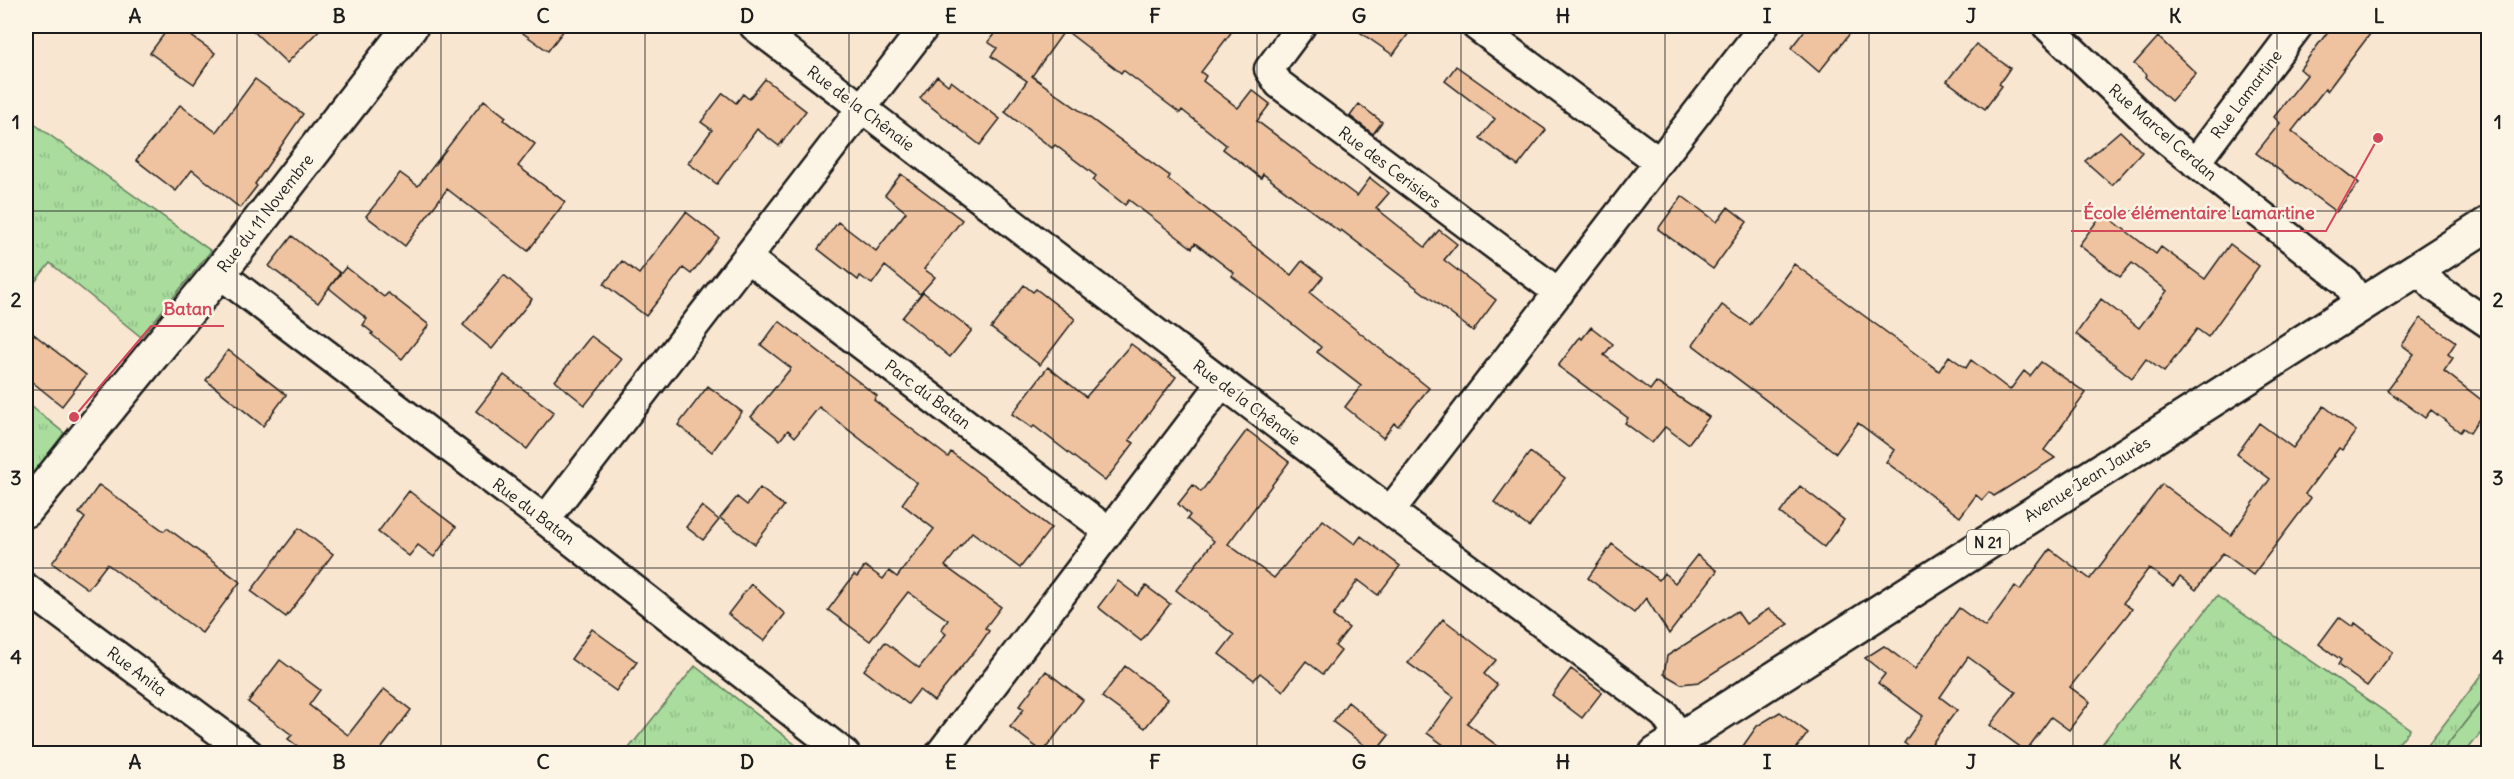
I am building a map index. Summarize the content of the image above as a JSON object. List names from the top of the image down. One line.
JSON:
{"streets":{"main road":["Rue du 11 Novembre","Avenue Jean Jaurès","N 21"],"street":["Rue Lamartine","Rue de la Chênaie","Rue Marcel Cerdan","Rue des Cerisiers","Parc du Batan","Rue du Batan","Rue Anita"]},"crossings":[["Rue Lamartine","Rue Marcel Cerdan"],["Rue de la Chênaie","Avenue Jean Jaurès"],["Rue Marcel Cerdan","Avenue Jean Jaurès"],["Rue du 11 Novembre","Rue du Batan"]],"places":["École élémentaire Lamartine","Batan"],"grid":{"columns":["A","B","C","D","E","F","G","H","I","J","K","L"],"rows":["1","2","3","4"]}}
